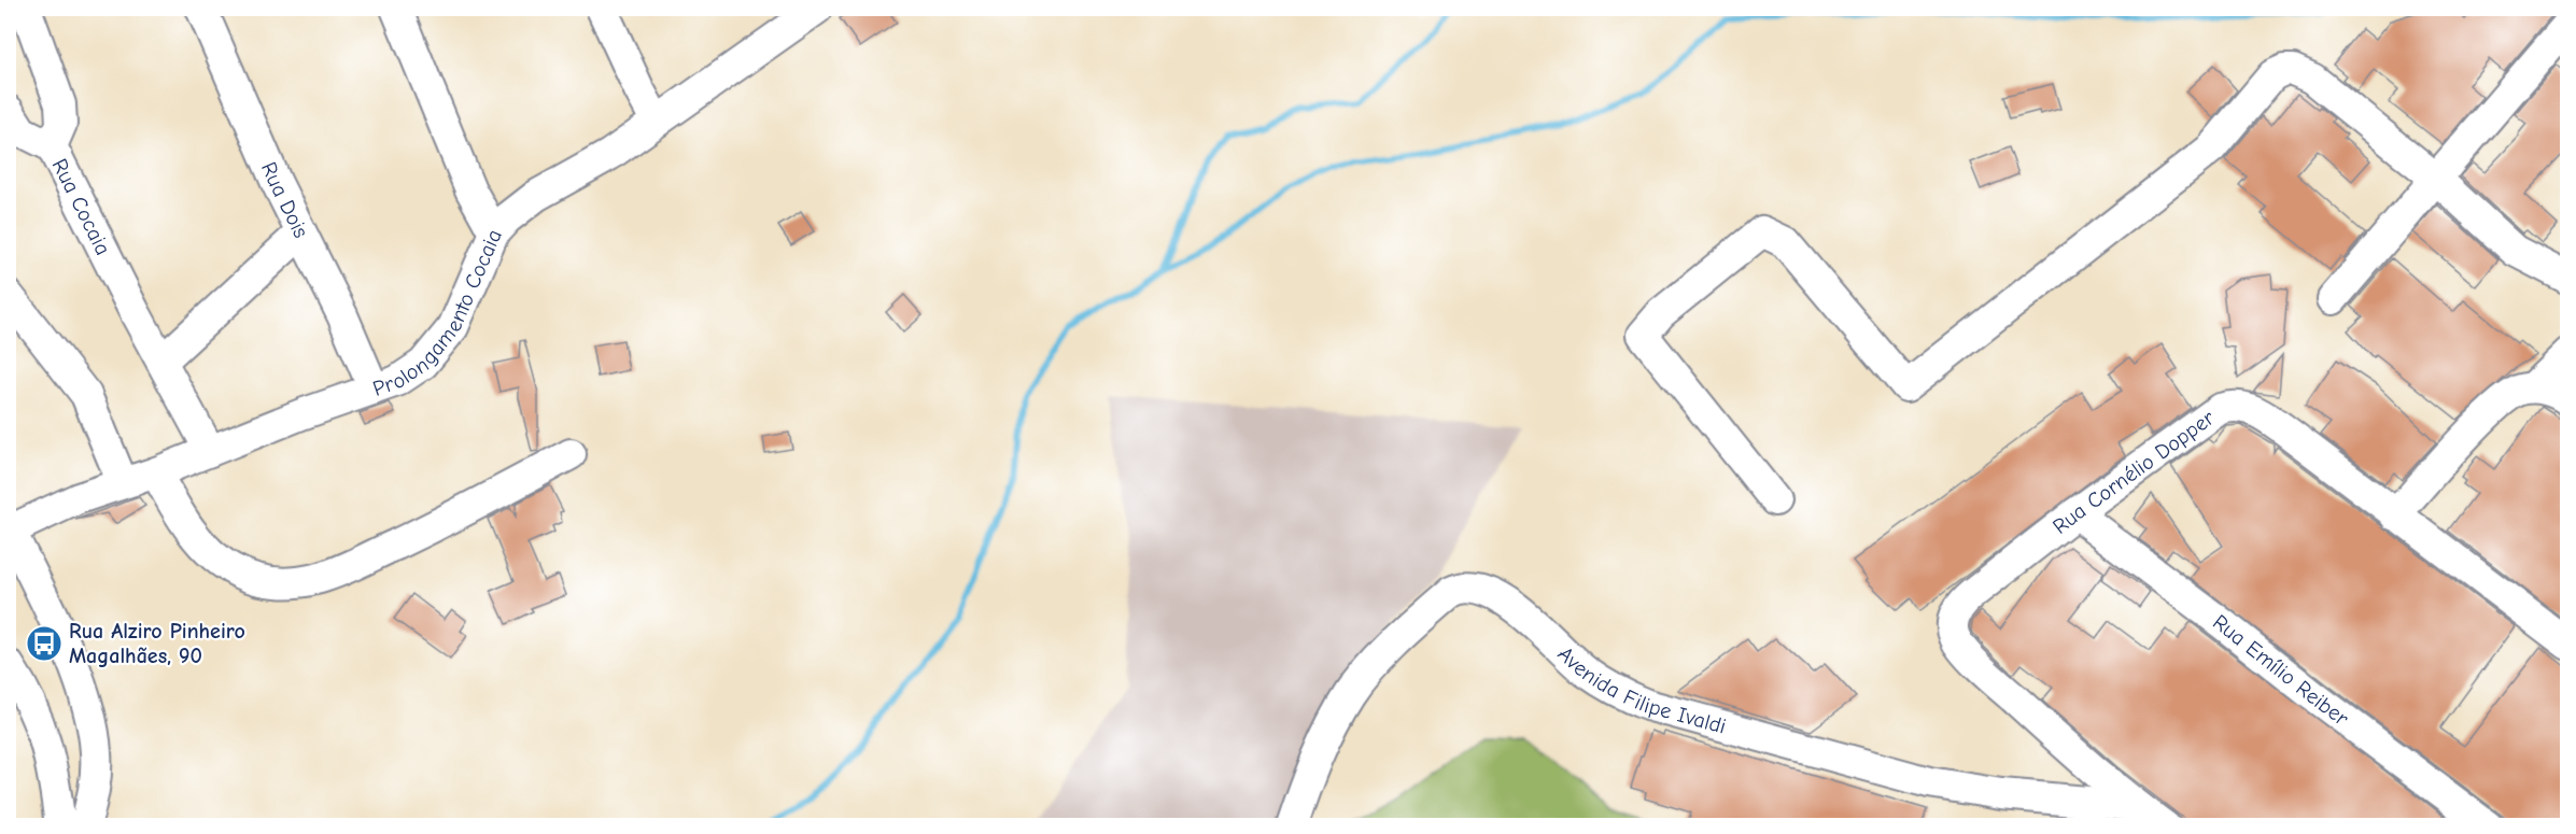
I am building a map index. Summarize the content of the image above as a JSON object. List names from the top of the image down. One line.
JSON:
{"streets":{"street":["Rua Dois","Rua Cocaia","Prolongamento Cocaia","Rua Cornélio Dopper","Rua Emílio Reiber","Avenida Filipe Ivaldi"]},"crossings":[["Rua Dois","Prolongamento Cocaia"],["Rua Cocaia","Prolongamento Cocaia"],["Rua Cornélio Dopper","Rua Emílio Reiber"],["Rua Cornélio Dopper","Avenida Filipe Ivaldi"]],"places":{"bus stop":["Rua Alziro Pinheiro Magalhães, 90"]}}
